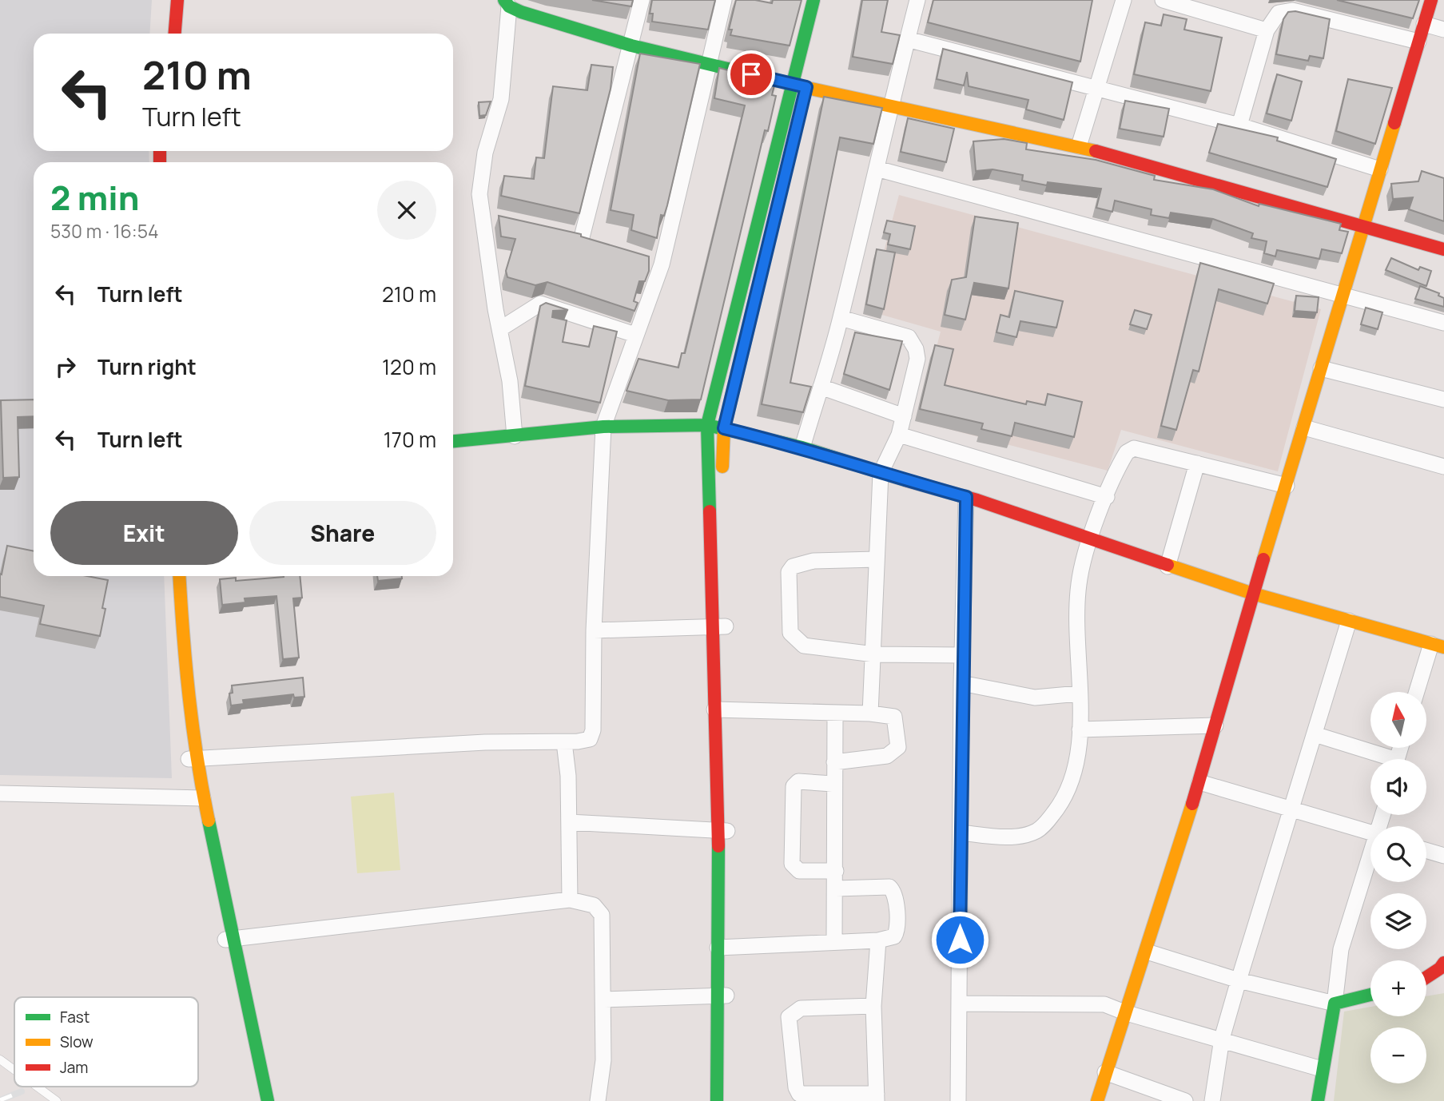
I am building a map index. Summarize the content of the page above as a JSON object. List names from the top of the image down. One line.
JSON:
{"legend":["Fast","Slow","Jam"],"north":"top","page":{"turn":["210 m","Turn left"],"heading":["2 min","530 m · 16:54"],"list":[{"name":"Turn left","value":"210 m"},{"name":"Turn right","value":"120 m"},{"name":"Turn left","value":"170 m"}],"buttons":["Exit","Share"],"map_buttons":["+","−"]}}
